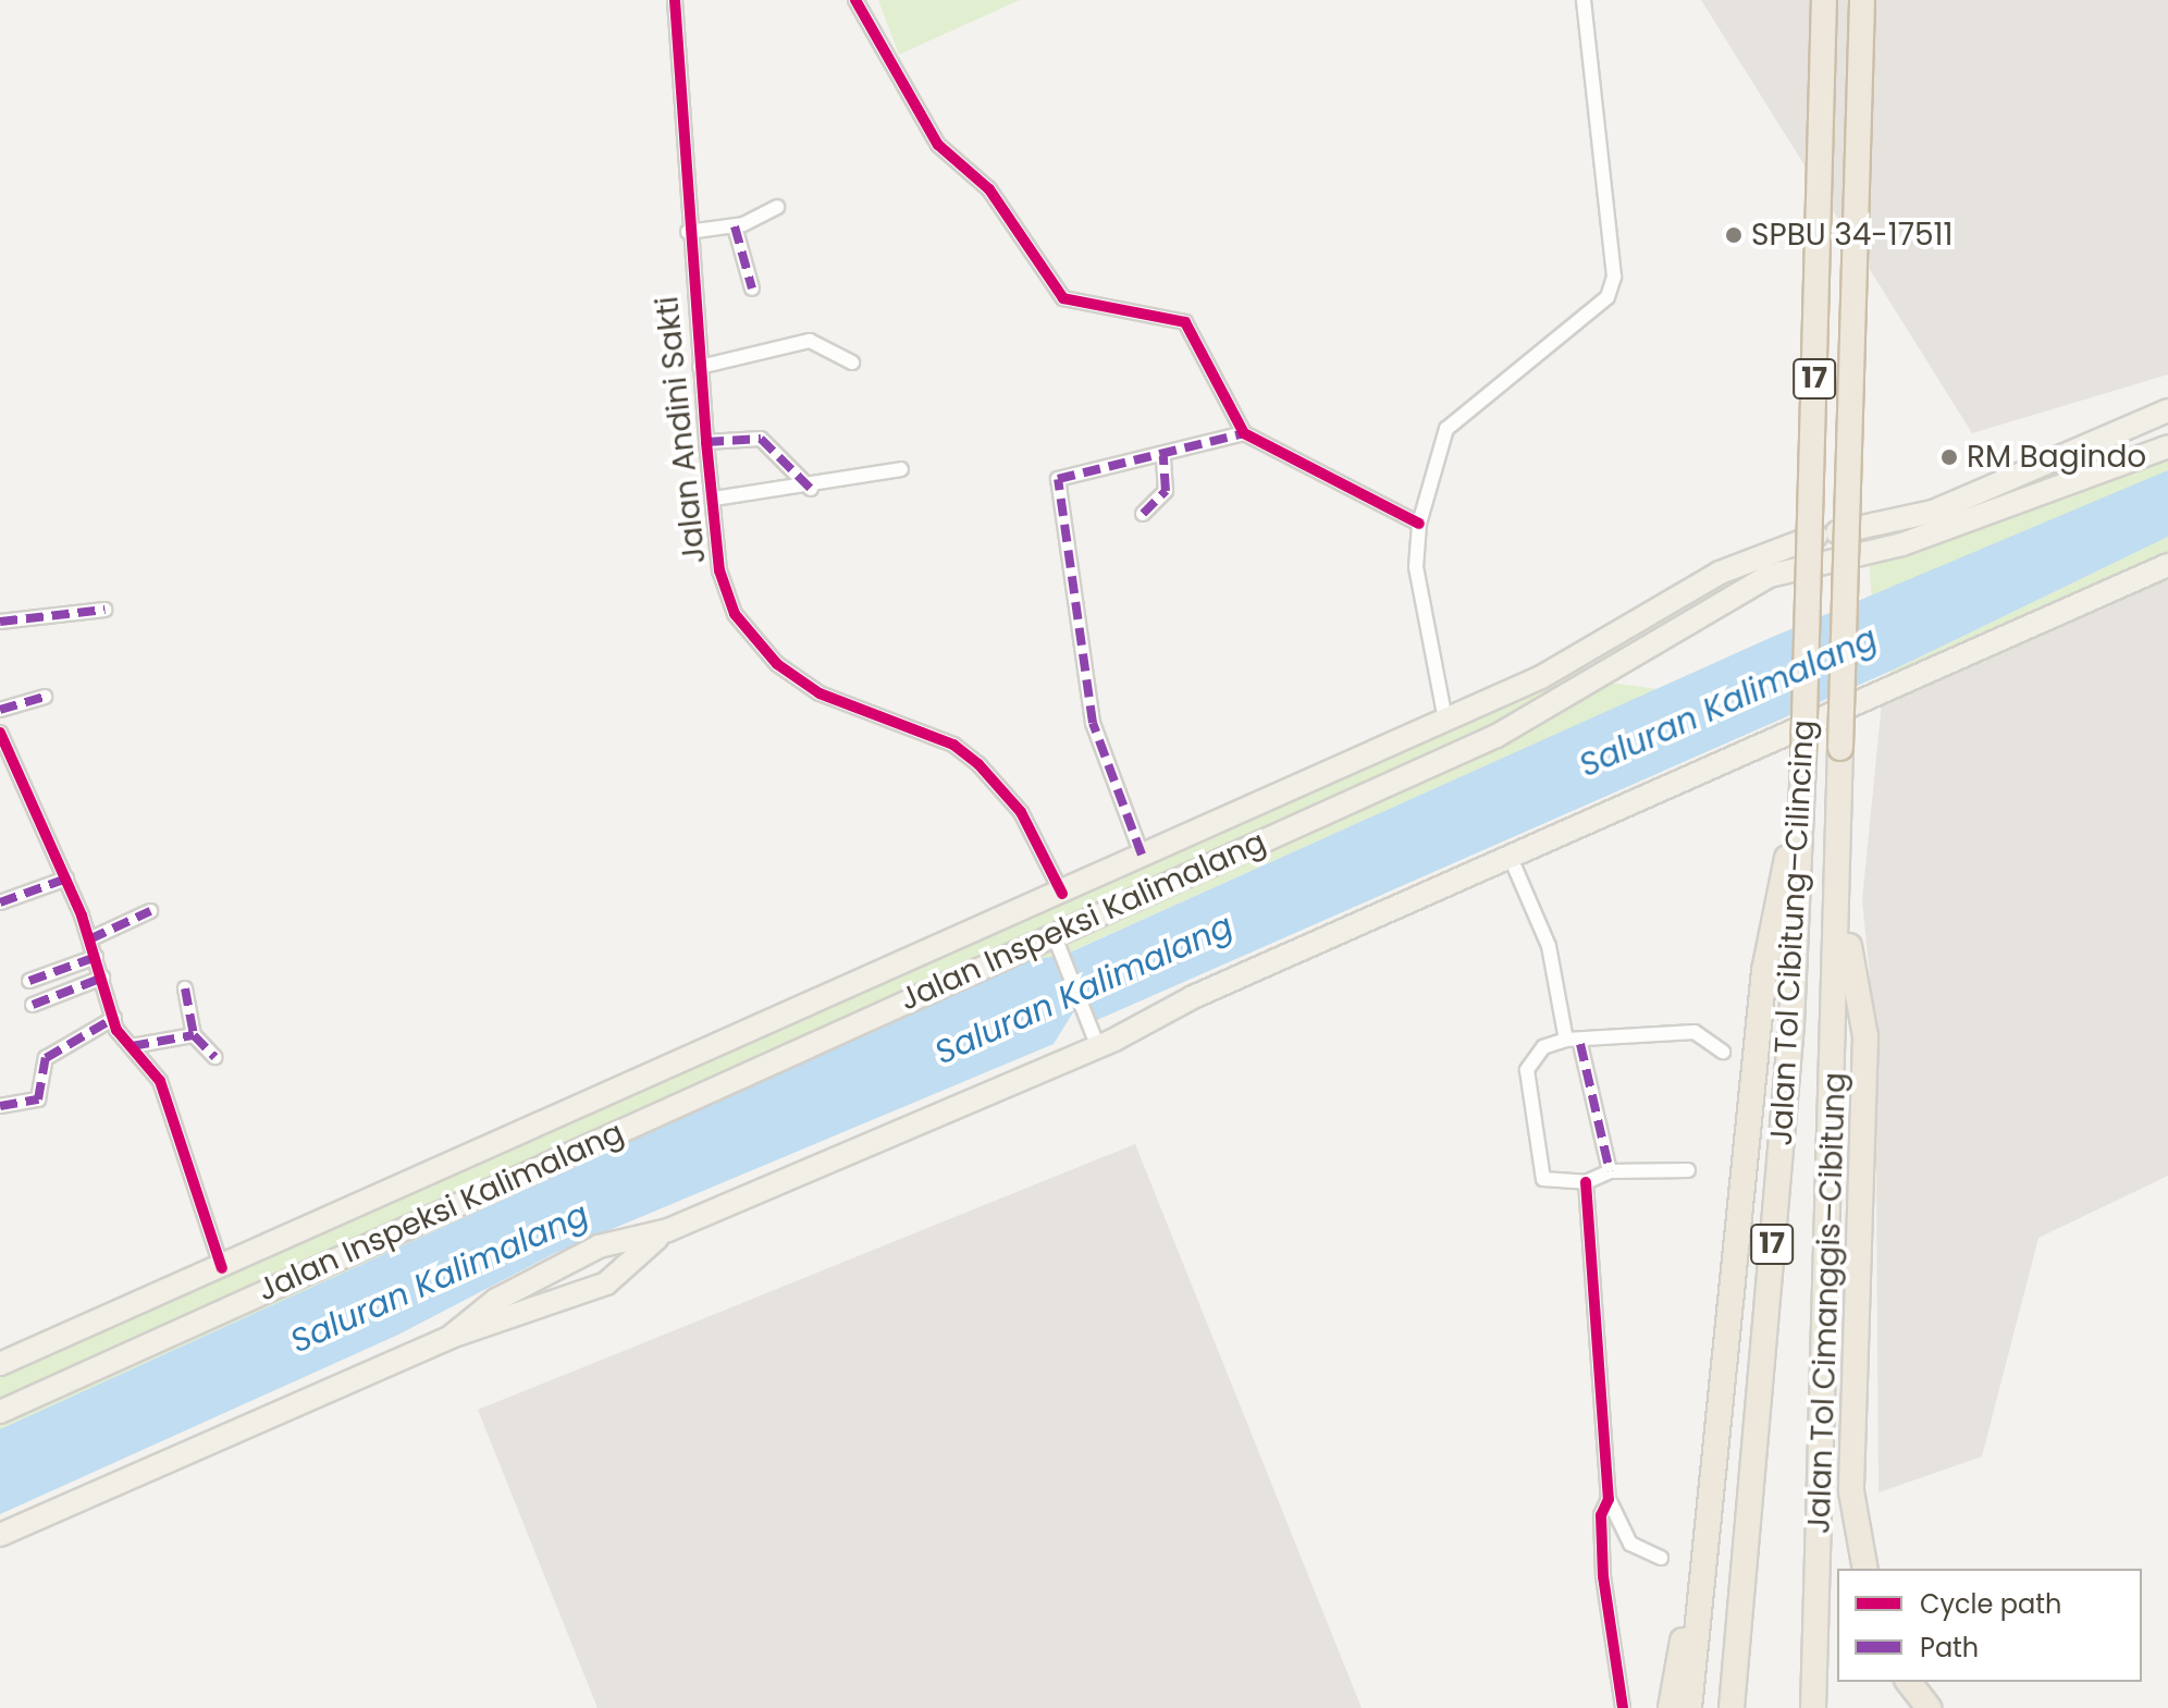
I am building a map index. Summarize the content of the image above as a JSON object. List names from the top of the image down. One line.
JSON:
{"streets":{"highway":["17","Jalan Tol Cibitung–Cilincing","Jalan Tol Cimanggis–Cibitung"],"main road":["Jalan Inspeksi Kalimalang"],"street":["Jalan Andini Sakti"]},"crossings":[["Jalan Andini Sakti","Jalan Inspeksi Kalimalang"],["Jalan Tol Cibitung–Cilincing","Jalan Tol Cimanggis–Cibitung"]],"water":["Saluran Kalimalang"],"places":["SPBU 34-17511","RM Bagindo"],"legend":["Cycle path","Path"]}
